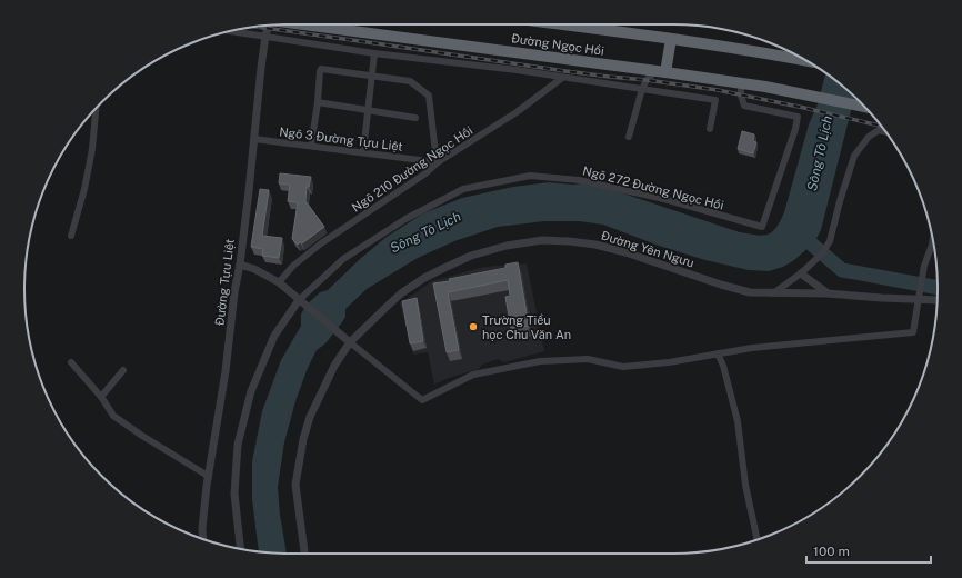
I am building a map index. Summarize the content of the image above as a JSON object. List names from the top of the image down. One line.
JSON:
{"streets":{"highway":["Đường Ngọc Hồi"],"street":["Ngõ 3 Đường Tựu Liệt","Ngõ 210 Đường Ngọc Hồi","Ngõ 272 Đường Ngọc Hồi","Đường Yên Ngưu","Đường Tựu Liệt"]},"crossings":[["Đường Ngọc Hồi","Ngõ 272 Đường Ngọc Hồi"],["Ngõ 3 Đường Tựu Liệt","Ngõ 210 Đường Ngọc Hồi"],["Ngõ 3 Đường Tựu Liệt","Đường Tựu Liệt"]],"water":["Sông Tô Lịch"],"places":["Trường Tiểu học Chu Văn An"],"scale_bar":"100 m"}
